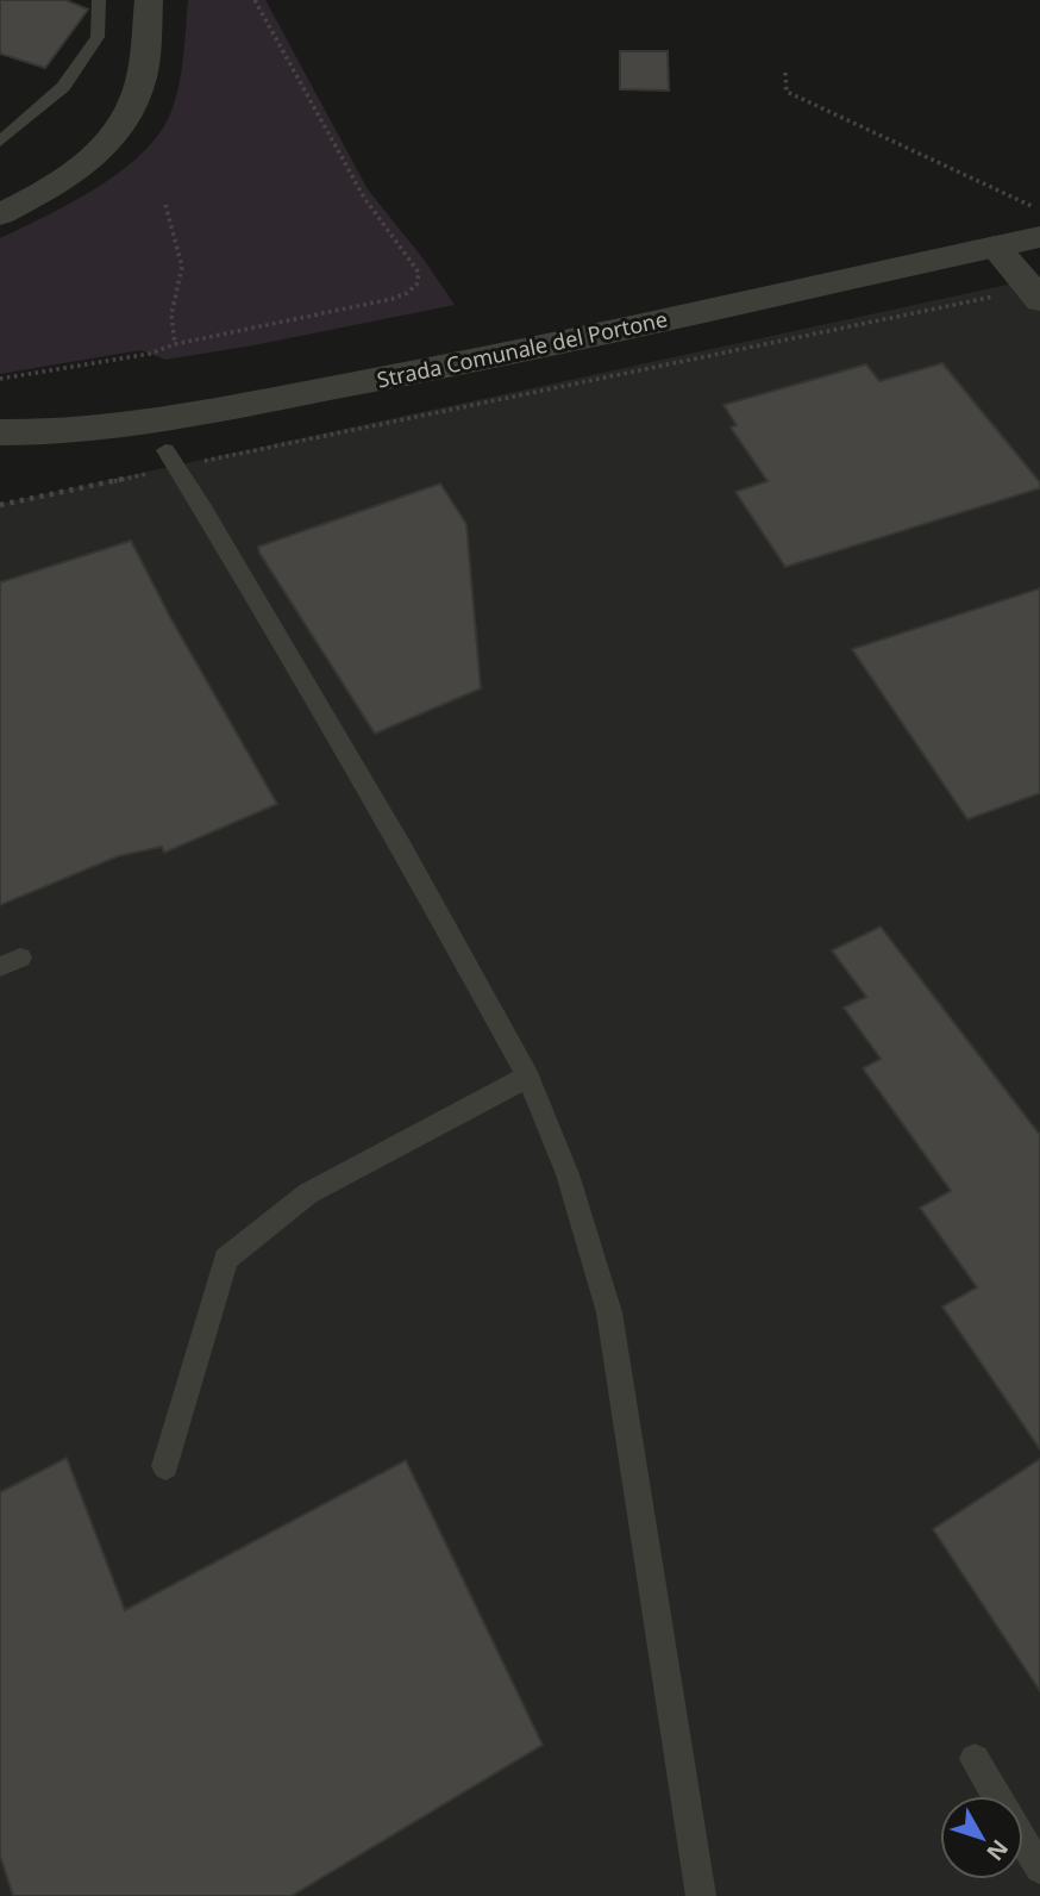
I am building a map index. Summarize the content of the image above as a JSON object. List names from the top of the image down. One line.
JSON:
{"streets":{"street":["Strada Comunale del Portone"]},"north":"bottom right"}
